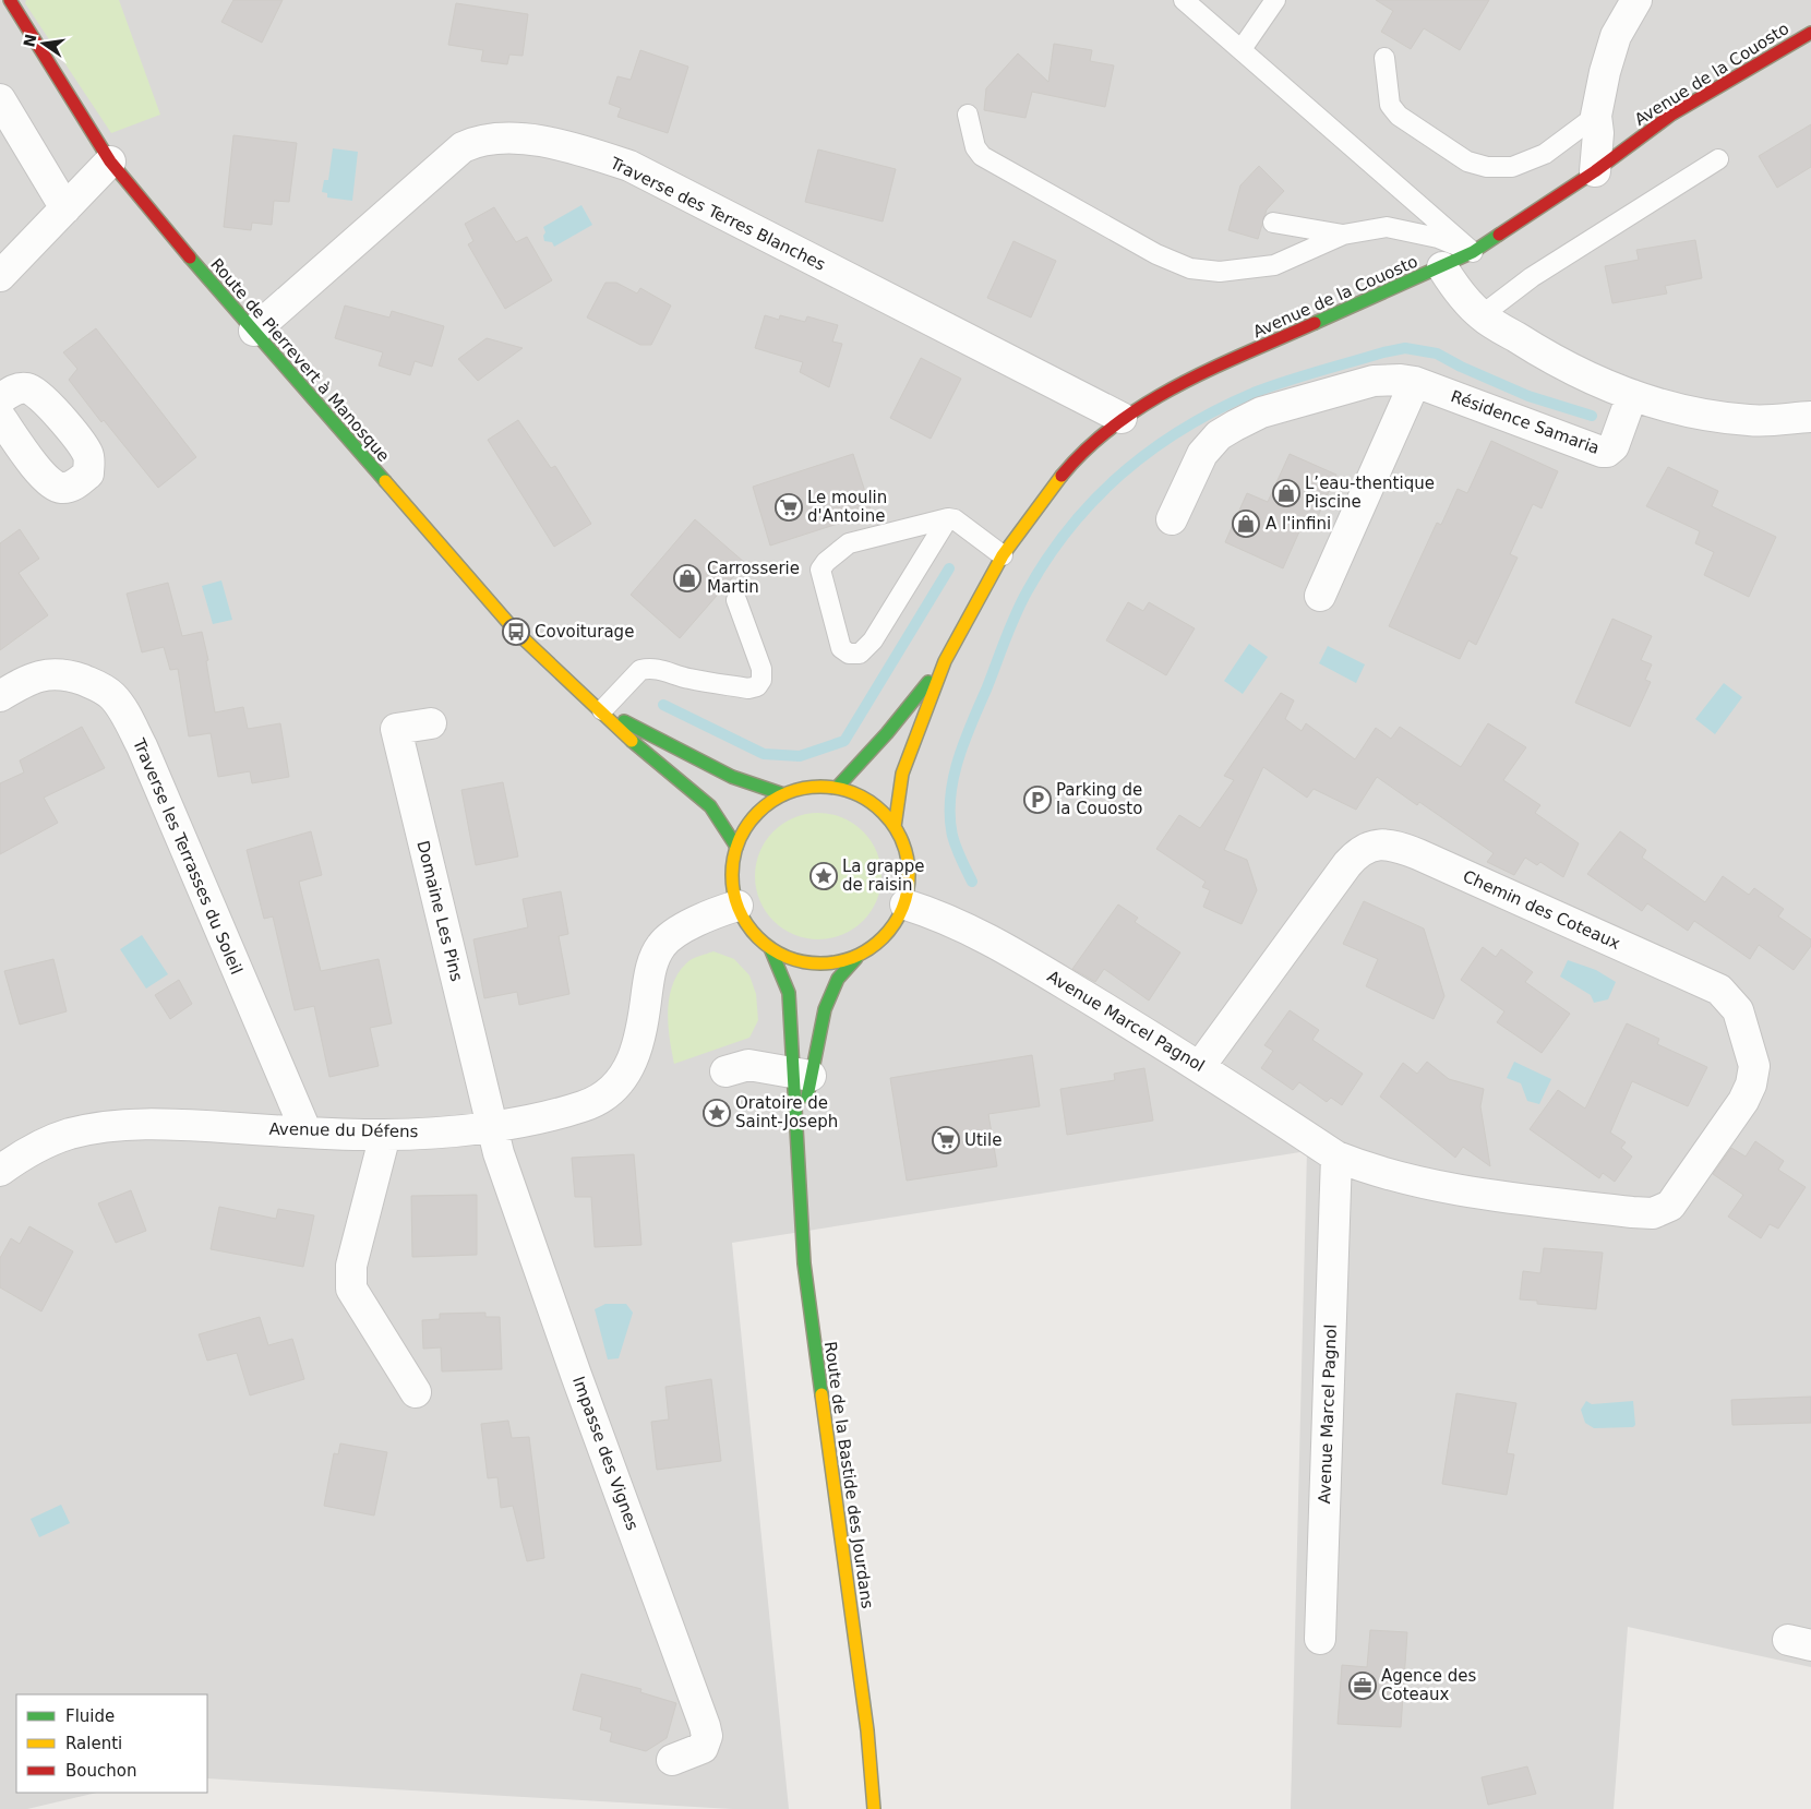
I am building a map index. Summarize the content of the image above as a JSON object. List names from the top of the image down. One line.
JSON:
{"streets":{"main road":["Avenue de la Couosto","Route de Pierrevert à Manosque","Route de la Bastide des Jourdans"],"street":["Traverse des Terres Blanches","Résidence Samaria","Traverse les Terrasses du Soleil","Chemin des Coteaux","Domaine Les Pins","Avenue Marcel Pagnol","Avenue du Défens","Impasse des Vignes"]},"crossings":[["Avenue de la Couosto","Traverse des Terres Blanches"],["Avenue de la Couosto","Route de Pierrevert à Manosque"],["Avenue de la Couosto","Avenue Marcel Pagnol"],["Avenue de la Couosto","Avenue du Défens"],["Avenue de la Couosto","Route de la Bastide des Jourdans"],["Traverse des Terres Blanches","Route de Pierrevert à Manosque"],["Route de Pierrevert à Manosque","Avenue Marcel Pagnol"],["Route de Pierrevert à Manosque","Avenue du Défens"],["Route de Pierrevert à Manosque","Route de la Bastide des Jourdans"],["Traverse les Terrasses du Soleil","Avenue du Défens"],["Chemin des Coteaux","Avenue Marcel Pagnol"],["Domaine Les Pins","Avenue du Défens"],["Domaine Les Pins","Impasse des Vignes"],["Avenue Marcel Pagnol","Avenue du Défens"],["Avenue Marcel Pagnol","Route de la Bastide des Jourdans"],["Avenue du Défens","Impasse des Vignes"],["Avenue du Défens","Route de la Bastide des Jourdans"]],"places":{"shop":["L’eau-thentique Piscine","A l'infini","Carrosserie Martin"],"supermarket":["Le moulin d'Antoine","Utile"],"bus stop":["Covoiturage"],"parking":["Parking de la Couosto"],"place":["La grappe de raisin","Oratoire de Saint-Joseph"],"office":["Agence des Coteaux"]},"legend":["Fluide","Ralenti","Bouchon"],"north":"left"}
